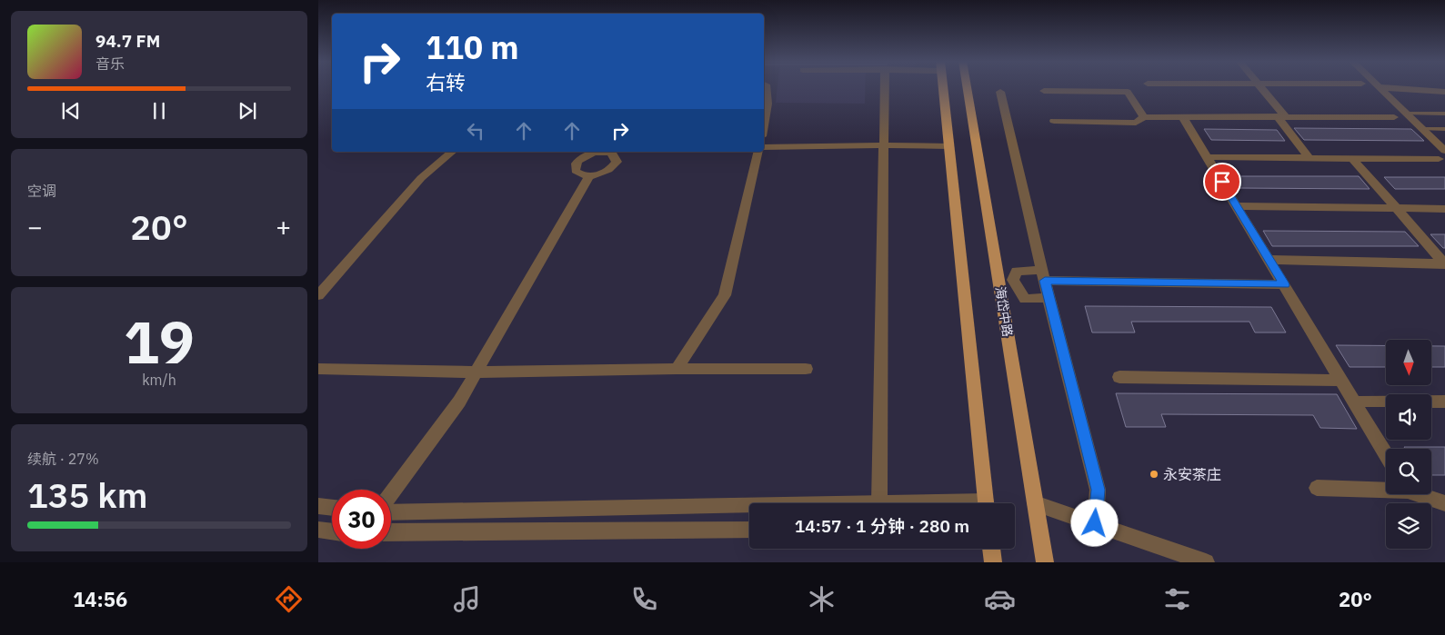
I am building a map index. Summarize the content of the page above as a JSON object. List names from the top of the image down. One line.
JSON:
{"streets":{"main road":["海岱中路"]},"places":["永安茶庄"],"north":"bottom","page":{"turn":["110 m","右转"],"song":["94.7 FM","音乐"],"tile":["空调",["19","km/h"],["续航 · 27%","135 km"]],"heat":["−","20°","+"],"limit":"30","trip":"14:57 · 1 分钟 · 280 m","tabs":["14:56","20°"]}}
